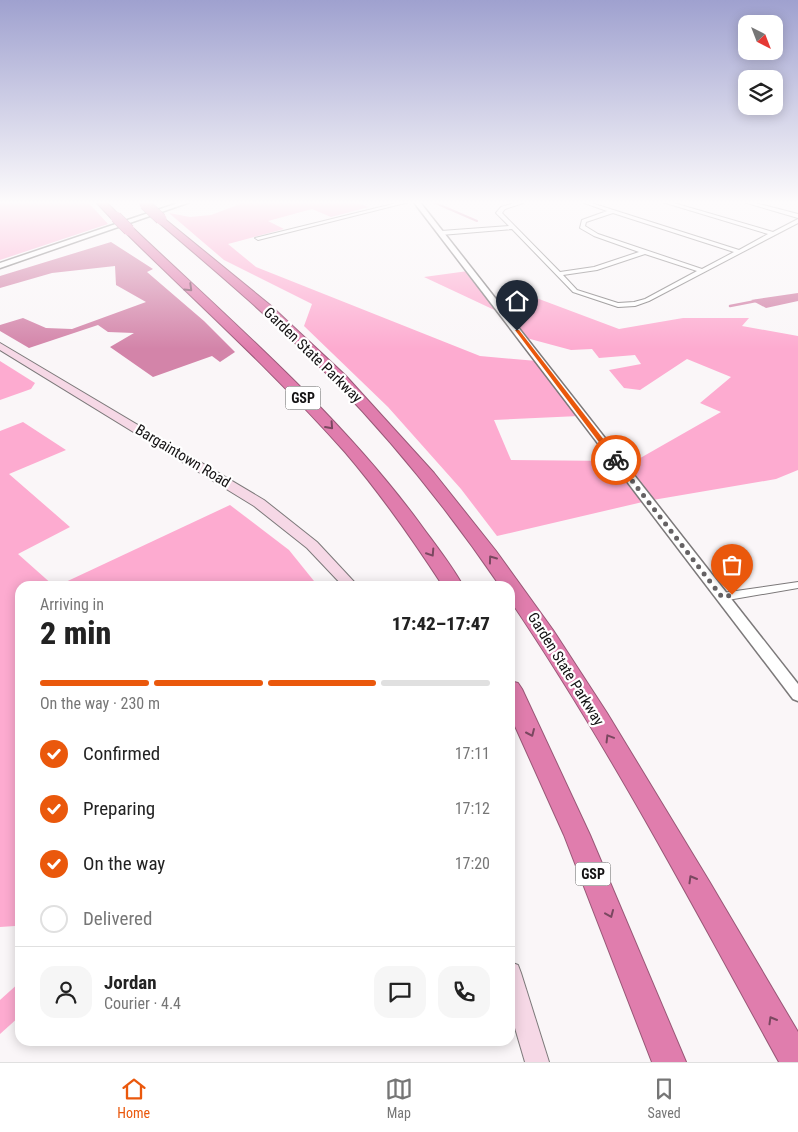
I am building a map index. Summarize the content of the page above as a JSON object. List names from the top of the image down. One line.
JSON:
{"streets":{"highway":["Garden State Parkway","GSP"],"main road":["Bargaintown Road"]},"north":"bottom right","page":{"heading":["2 min","Arriving in","17:42–17:47"],"panel":["Jordan","Courier · 4.4"],"bar":"On the way · 230 m","list":[["Confirmed","17:11"],["Preparing","17:12"],["On the way","17:20"],"Delivered"],"tabs":["Home","Map","Saved"]}}
